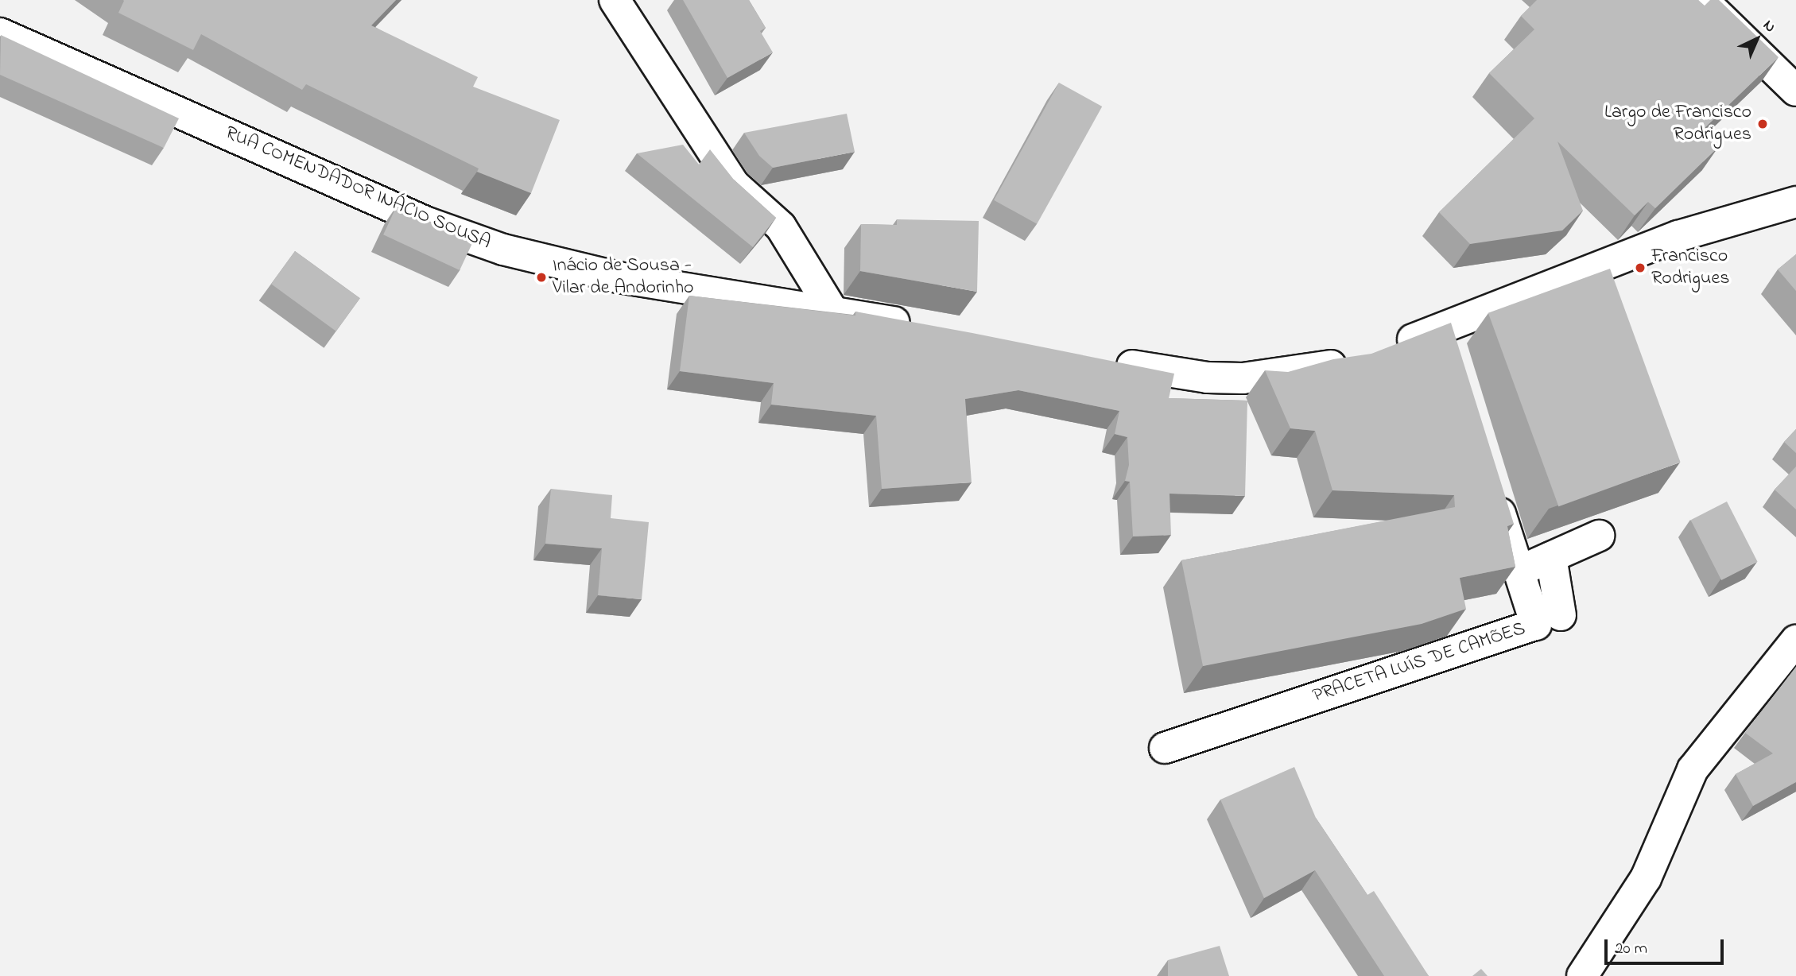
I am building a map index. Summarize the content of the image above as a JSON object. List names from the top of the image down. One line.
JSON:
{"streets":{"street":["RUA COMENDADOR INÁCIO SOUSA","PRACETA LUÍS DE CAMÕES"]},"places":["Largo de Francisco Rodrigues","Francisco Rodrigues","Inácio de Sousa - Vilar de Andorinho"],"scale_bar":"20 m","north":"top right"}
